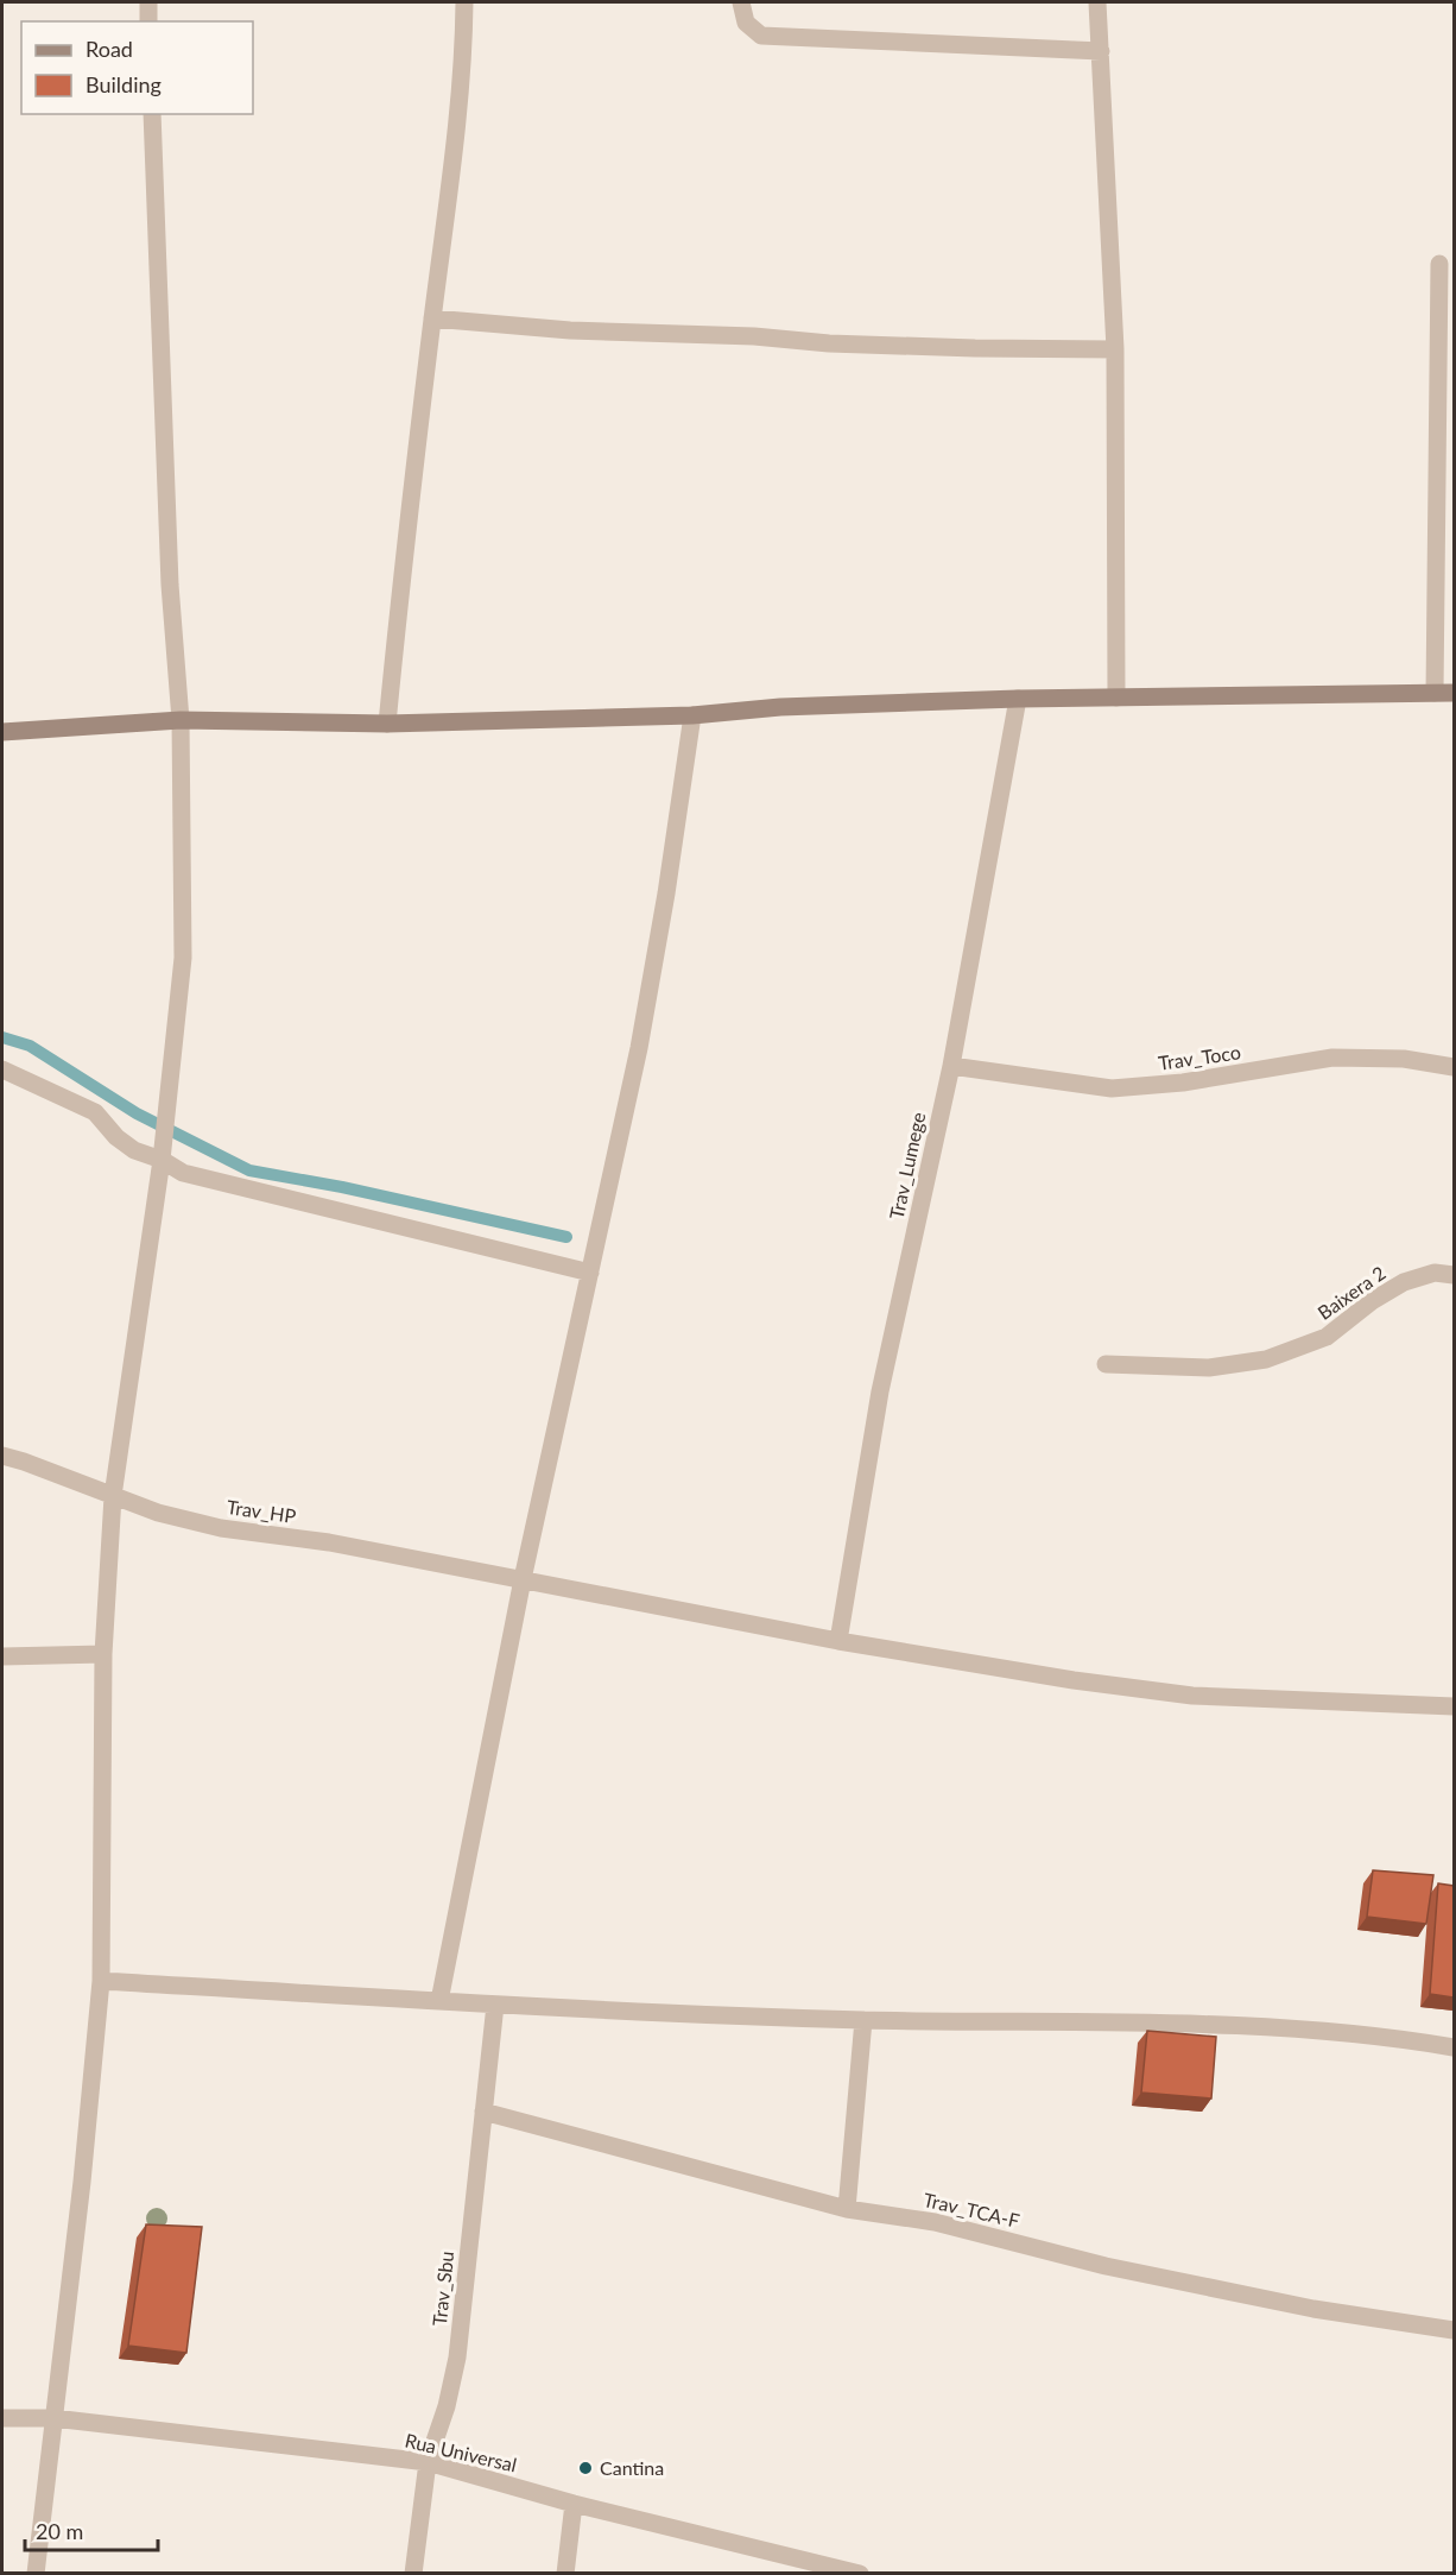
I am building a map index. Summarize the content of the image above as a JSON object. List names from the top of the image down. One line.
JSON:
{"streets":{"street":["Trav_Toco","Trav_Lumege","Baixera 2","Trav_HP","Trav_TCA-F","Trav_Sbu","Rua Universal"]},"crossings":[["Trav_Toco","Trav_Lumege"],["Trav_Lumege","Trav_HP"],["Trav_TCA-F","Trav_Sbu"],["Trav_Sbu","Rua Universal"]],"places":["Cantina"],"legend":["Road","Building"],"scale_bar":"20 m"}
